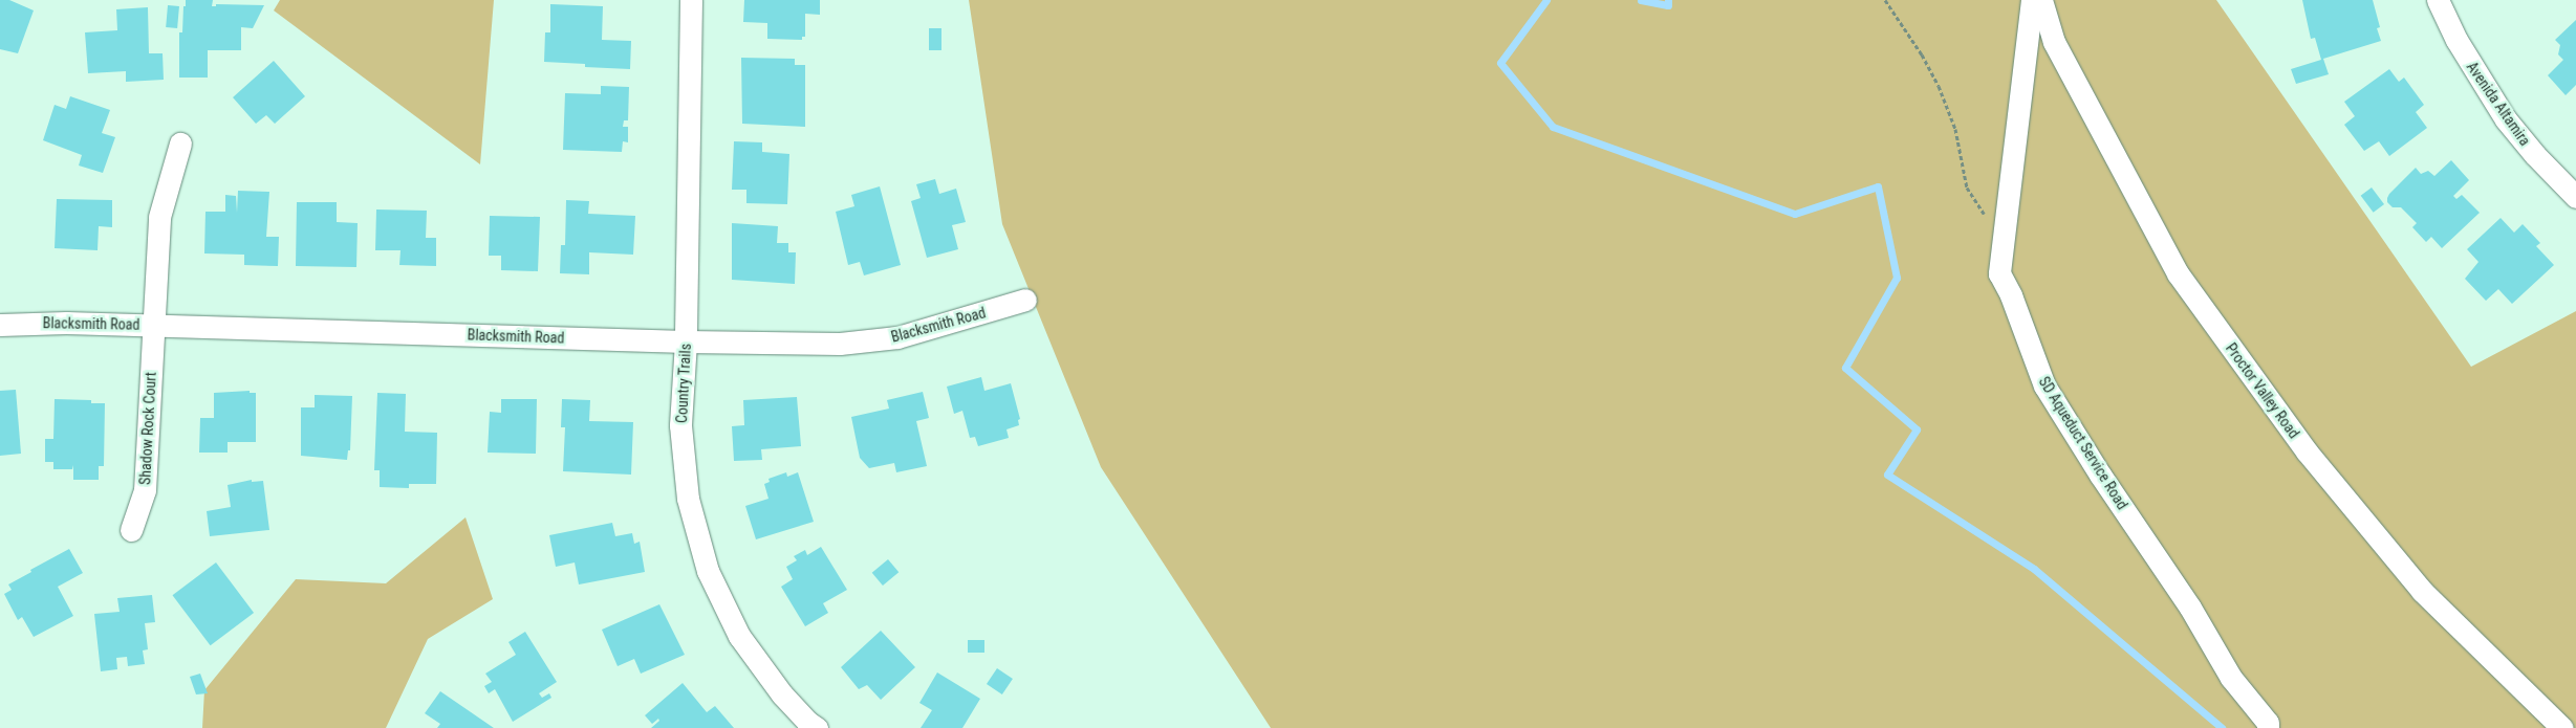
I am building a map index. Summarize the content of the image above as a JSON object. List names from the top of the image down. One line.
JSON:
{"streets":{"street":["Avenida Altamira","Blacksmith Road","Country Trails","Proctor Valley Road","Shadow Rock Court","SD Aqueduct Service Road"]},"crossings":[["Blacksmith Road","Country Trails"],["Blacksmith Road","Shadow Rock Court"]]}
